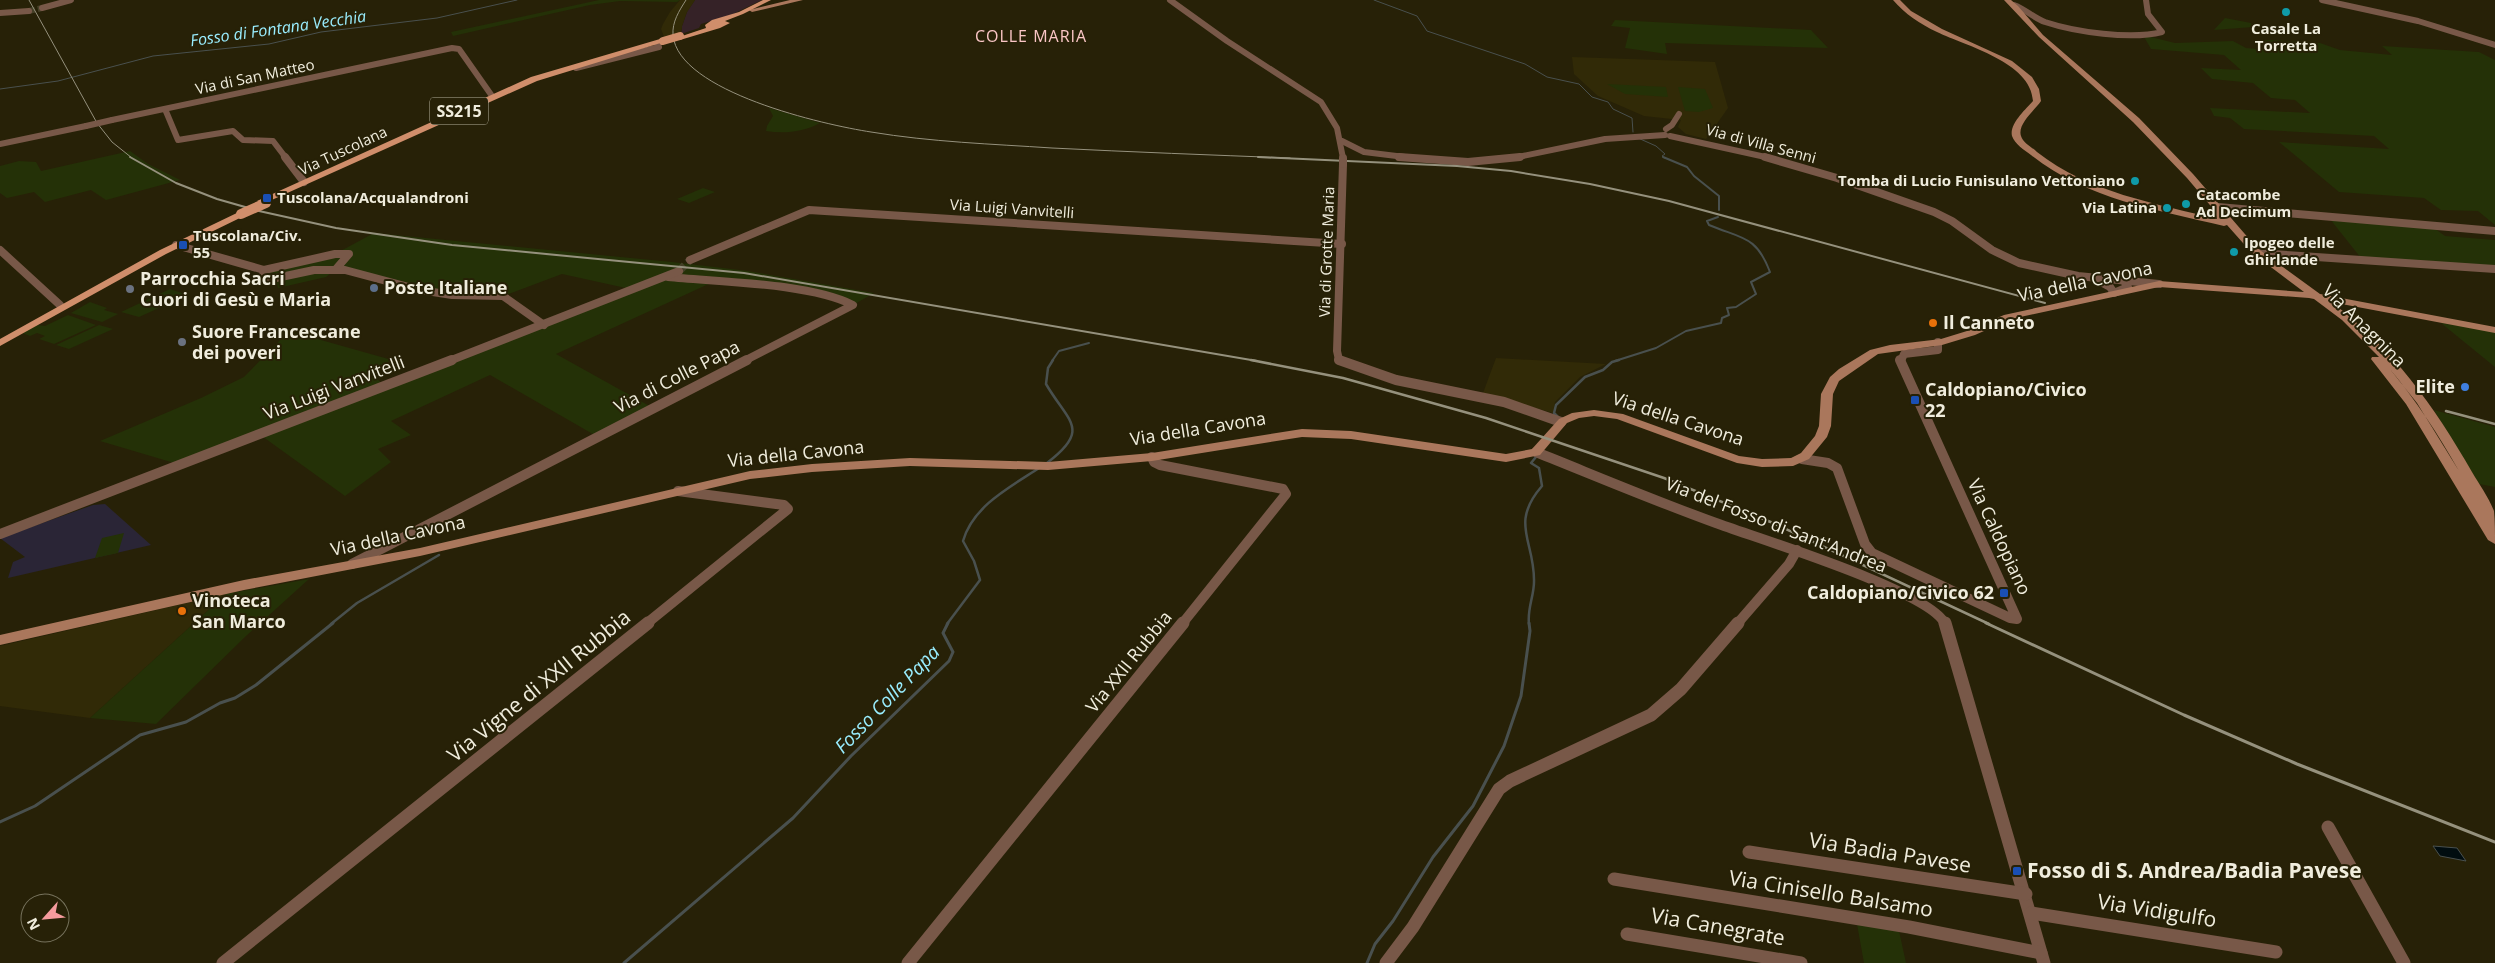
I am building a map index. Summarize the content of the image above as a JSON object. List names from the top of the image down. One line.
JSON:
{"streets":{"main road":["SS215","Via Tuscolana","Via della Cavona","Via Anagnina"],"street":["Via di San Matteo","Via di Villa Senni","Via Luigi Vanvitelli","Via di Grotte Maria","Via di Colle Papa","Via del Fosso di Sant'Andrea","Via Caldopiano","Via XXII Rubbia","Via Vigne di XXII Rubbia","Via Badia Pavese","Via Cinisello Balsamo","Via Vidigulfo","Via Canegrate"]},"crossings":[["Via di San Matteo","Via Tuscolana"],["Via di Villa Senni","Via di Grotte Maria"],["Via di Villa Senni","Via della Cavona"],["Via Luigi Vanvitelli","Via di Grotte Maria"],["Via Luigi Vanvitelli","Via di Colle Papa"],["Via di Grotte Maria","Via della Cavona"],["Via della Cavona","Via Anagnina"],["Via della Cavona","Via di Colle Papa"],["Via della Cavona","Via del Fosso di Sant'Andrea"],["Via della Cavona","Via Caldopiano"],["Via della Cavona","Via XXII Rubbia"],["Via della Cavona","Via Vigne di XXII Rubbia"],["Via del Fosso di Sant'Andrea","Via Badia Pavese"],["Via del Fosso di Sant'Andrea","Via Cinisello Balsamo"],["Via del Fosso di Sant'Andrea","Via Vidigulfo"]],"districts":["COLLE MARIA"],"water":["Fosso di Fontana Vecchia","Fosso Colle Papa"],"places":{"other":["Casale La Torretta","Tomba di Lucio Funisulano Vettoniano","Catacombe Ad Decimum","Via Latina","Ipogeo delle Ghirlande","Poste Italiane","Parrocchia Sacri Cuori di Gesù e Maria","Il Canneto","Suore Francescane dei poveri","Elite","Vinoteca San Marco"],"transit":["Tuscolana/Acqualandroni","Tuscolana/Civ. 55","Caldopiano/Civico 22","Caldopiano/Civico 62","Fosso di S. Andrea/Badia Pavese"]},"north":"bottom left"}
